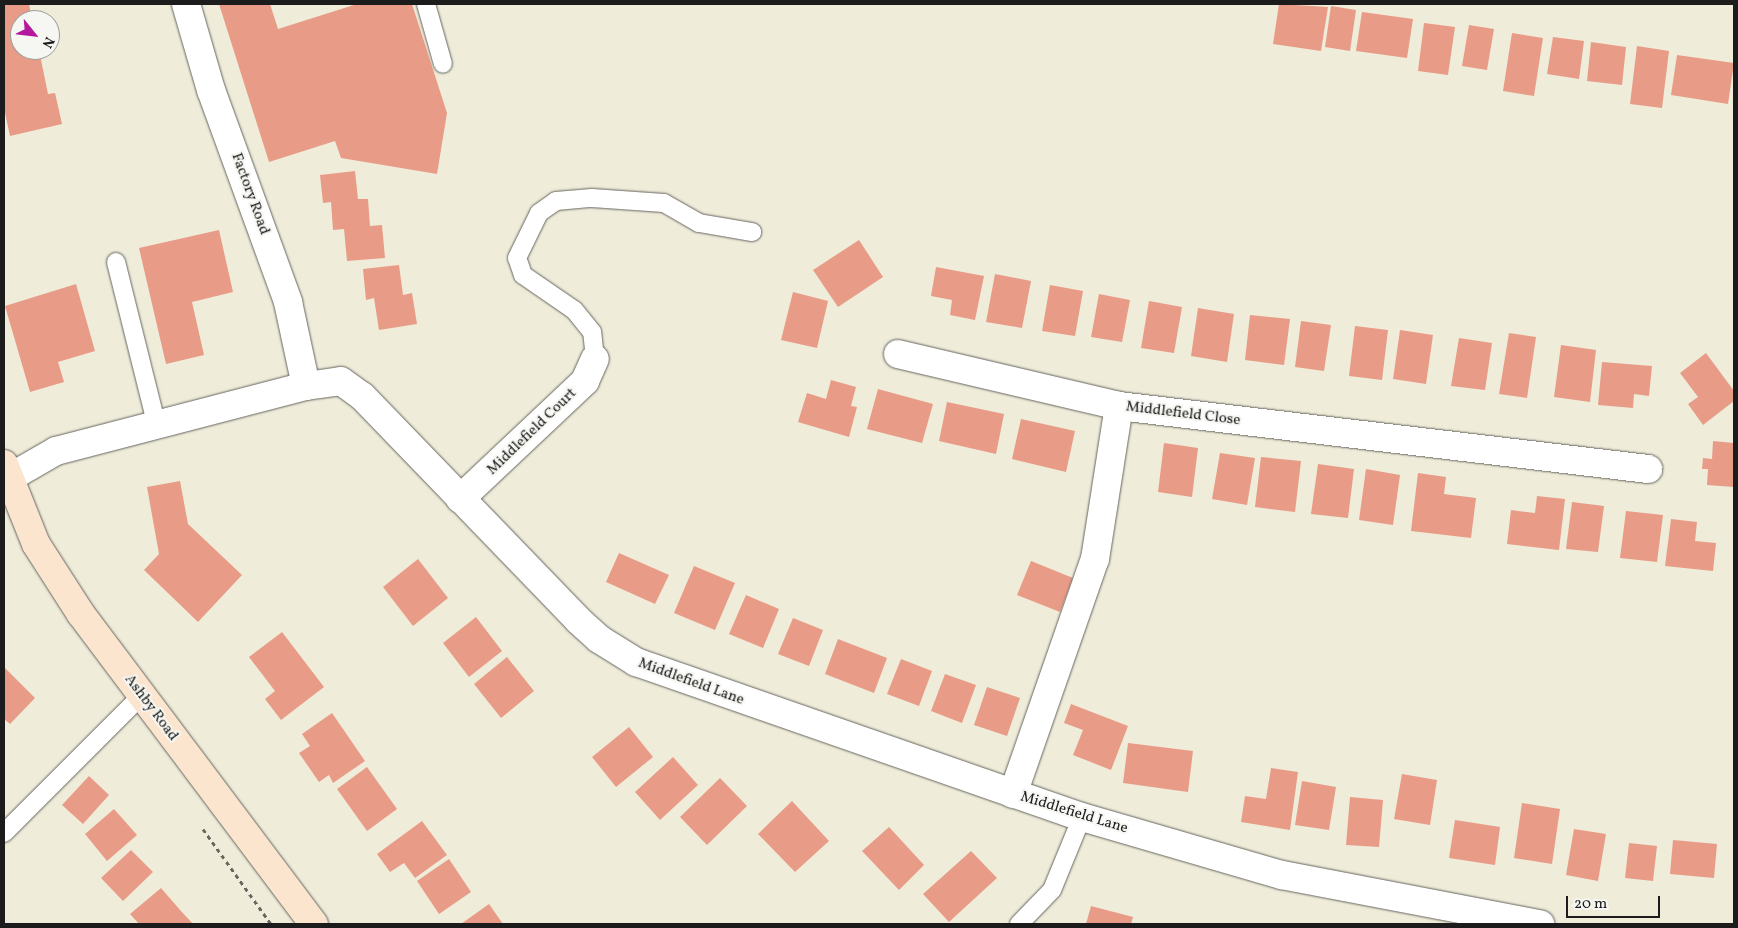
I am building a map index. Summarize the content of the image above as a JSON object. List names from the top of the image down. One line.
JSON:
{"streets":{"main road":["Ashby Road"],"street":["Factory Road","Middlefield Close","Middlefield Court","Middlefield Lane"]},"crossings":[["Factory Road","Middlefield Lane"],["Middlefield Close","Middlefield Lane"],["Middlefield Court","Middlefield Lane"],["Middlefield Lane","Ashby Road"]],"scale_bar":"20 m","north":"bottom right"}
